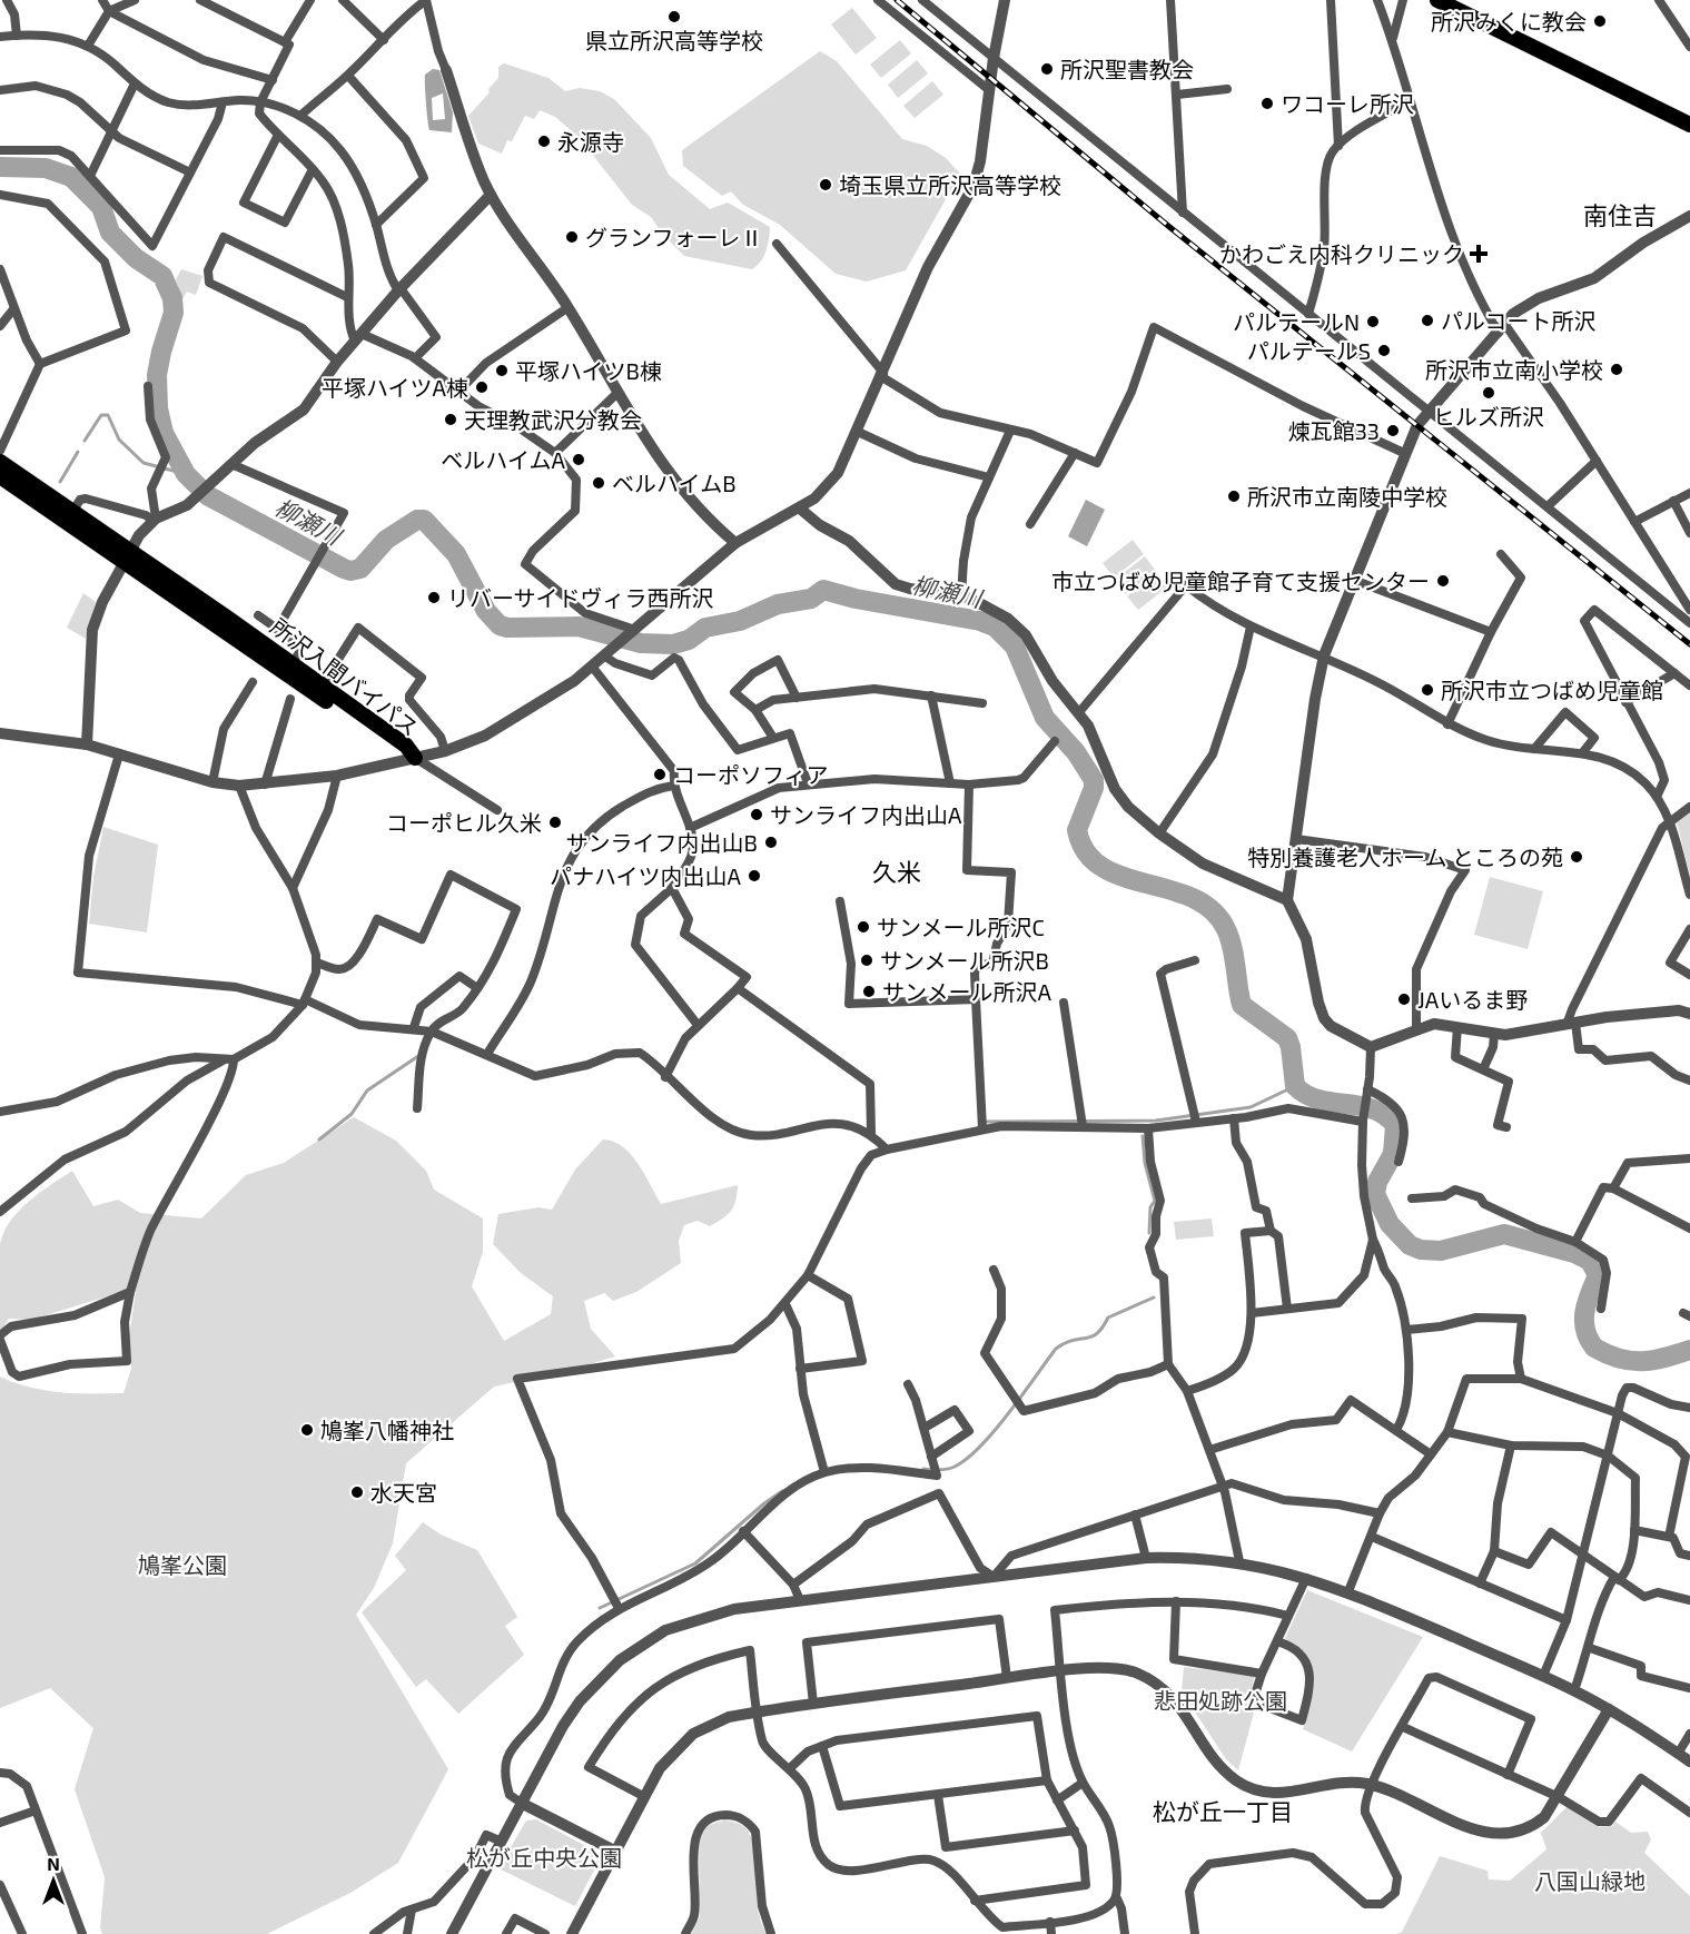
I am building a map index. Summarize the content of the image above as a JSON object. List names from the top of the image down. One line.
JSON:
{"streets":{"main road":["所沢入間バイパス"]},"districts":["南住吉","久米","松が丘一丁目"],"water":["柳瀬川"],"parks":["鳩峯公園","悲田処跡公園","松が丘中央公園","八国山緑地"],"places":{"other":["県立所沢高等学校","所沢みくに教会","所沢聖書教会","ワコーレ所沢","永源寺","埼玉県立所沢高等学校","グランフォーレⅡ","パルコート所沢","パルテールN","パルテールS","所沢市立南小学校","平塚ハイツB棟","平塚ハイツA棟","ヒルズ所沢","天理教武沢分教会","煉瓦館33","ベルハイムA","ベルハイムB","所沢市立南陵中学校","市立つばめ児童館子育て支援センター","リバーサイドヴィラ西所沢","所沢市立つばめ児童館","コーポソフィア","サンライフ内出山A","コーポヒル久米","サンライフ内出山B","特別養護老人ホーム ところの苑","パナハイツ内出山A","サンメール所沢C","サンメール所沢B","サンメール所沢A","JAいるま野","鳩峯八幡神社","水天宮"],"health":["かわごえ内科クリニック"]},"north":"top"}
